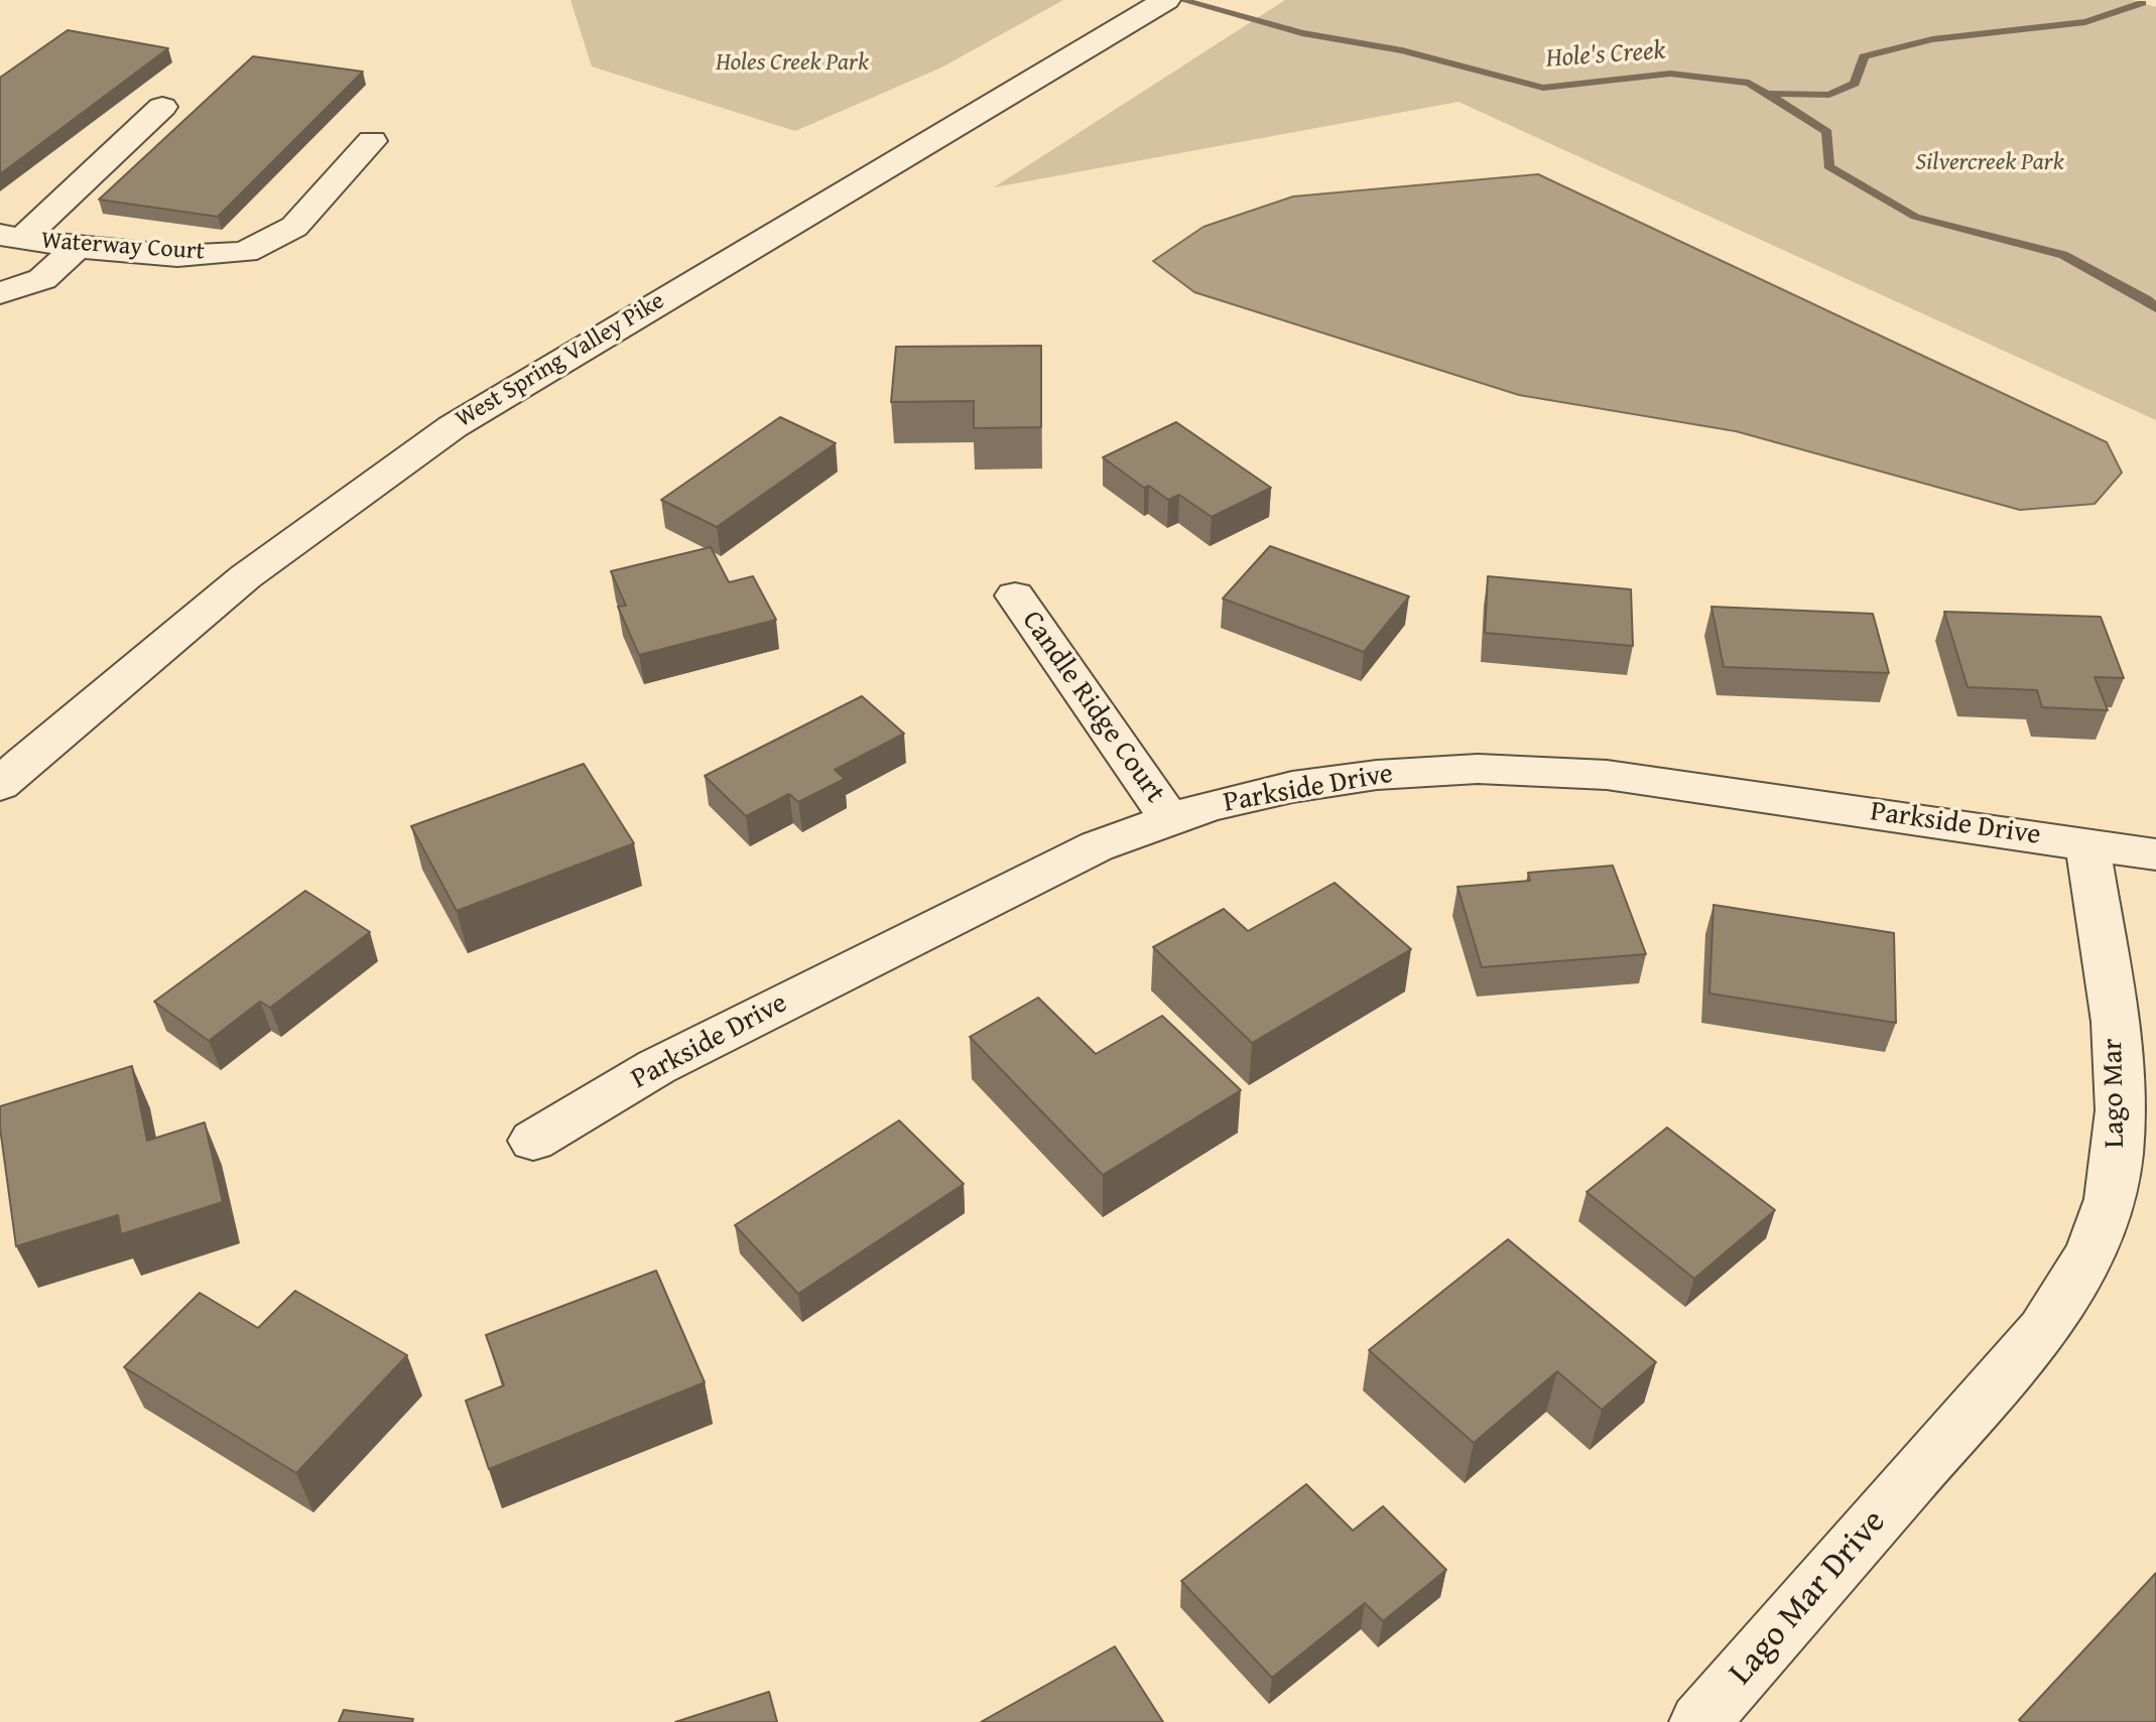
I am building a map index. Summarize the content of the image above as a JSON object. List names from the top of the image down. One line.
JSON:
{"streets":{"street":["Waterway Court","West Spring Valley Pike","Candle Ridge Court","Parkside Drive","Lago Mar","Lago Mar Drive"]},"crossings":[["Candle Ridge Court","Parkside Drive"],["Parkside Drive","Lago Mar"],["Lago Mar","Lago Mar Drive"]],"water":["Hole's Creek"],"parks":["Holes Creek Park","Silvercreek Park"]}
